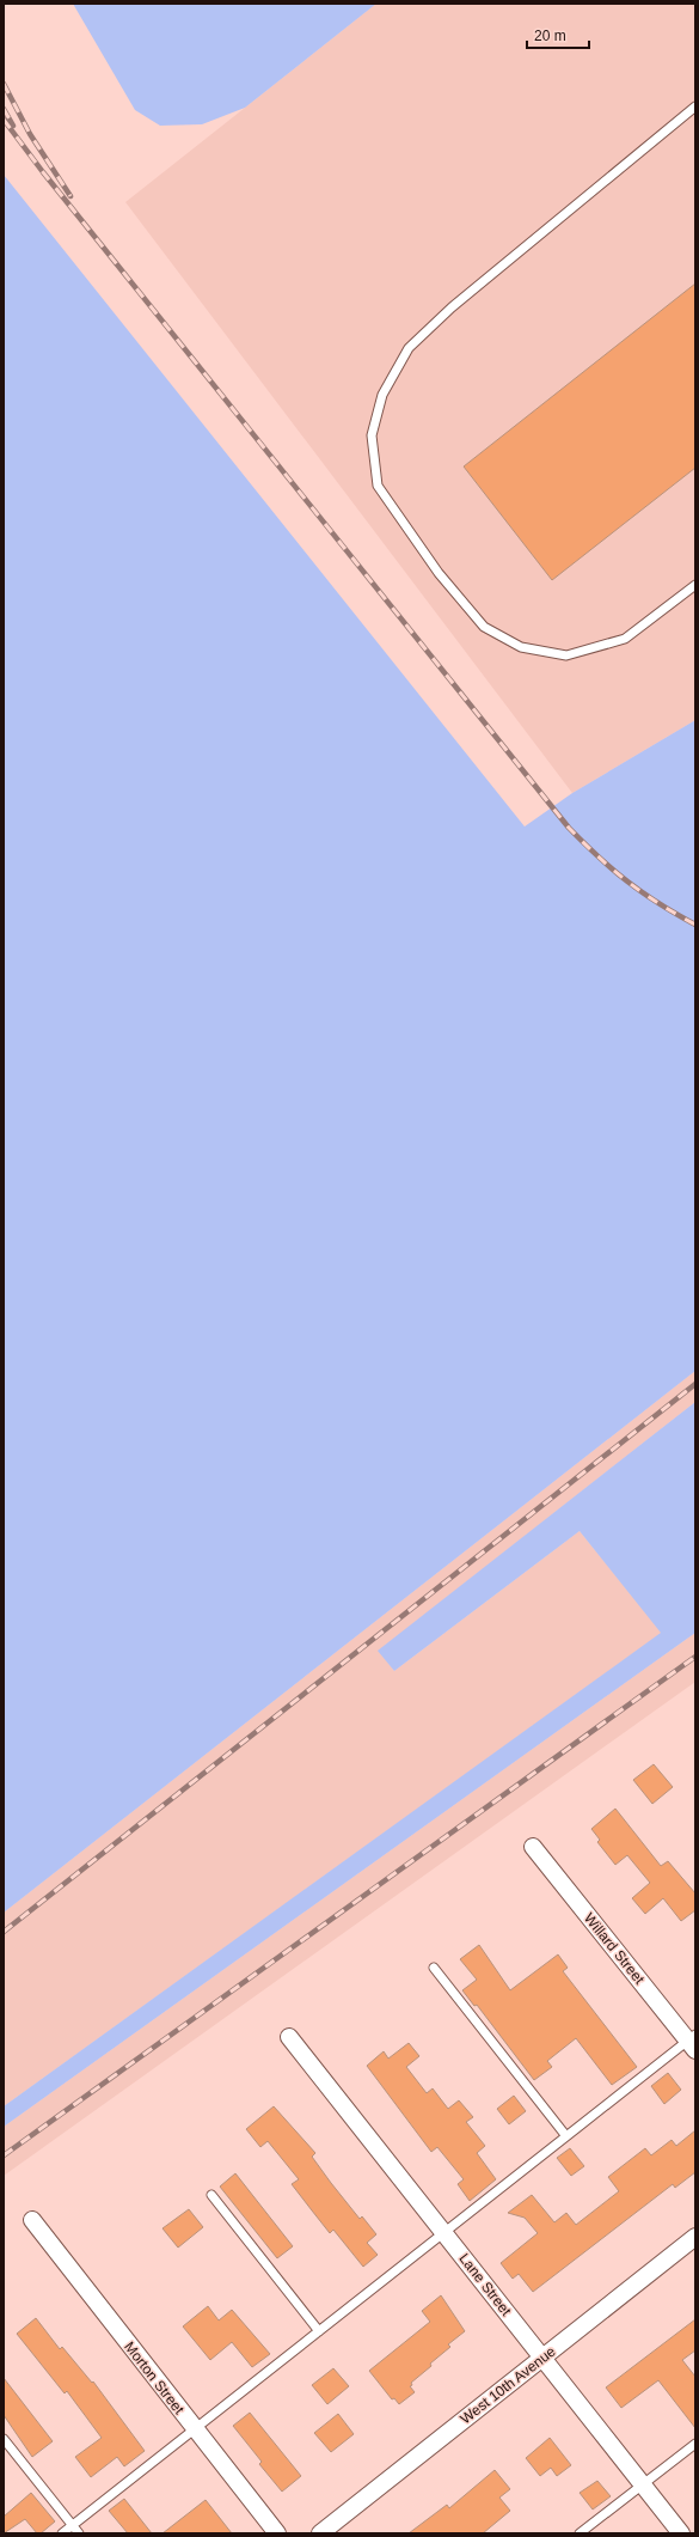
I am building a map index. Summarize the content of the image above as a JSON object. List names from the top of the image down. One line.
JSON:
{"streets":{"street":["Willard Street","Lane Street","Morton Street","West 10th Avenue"]},"crossings":[["Lane Street","West 10th Avenue"]],"scale_bar":"20 m"}
